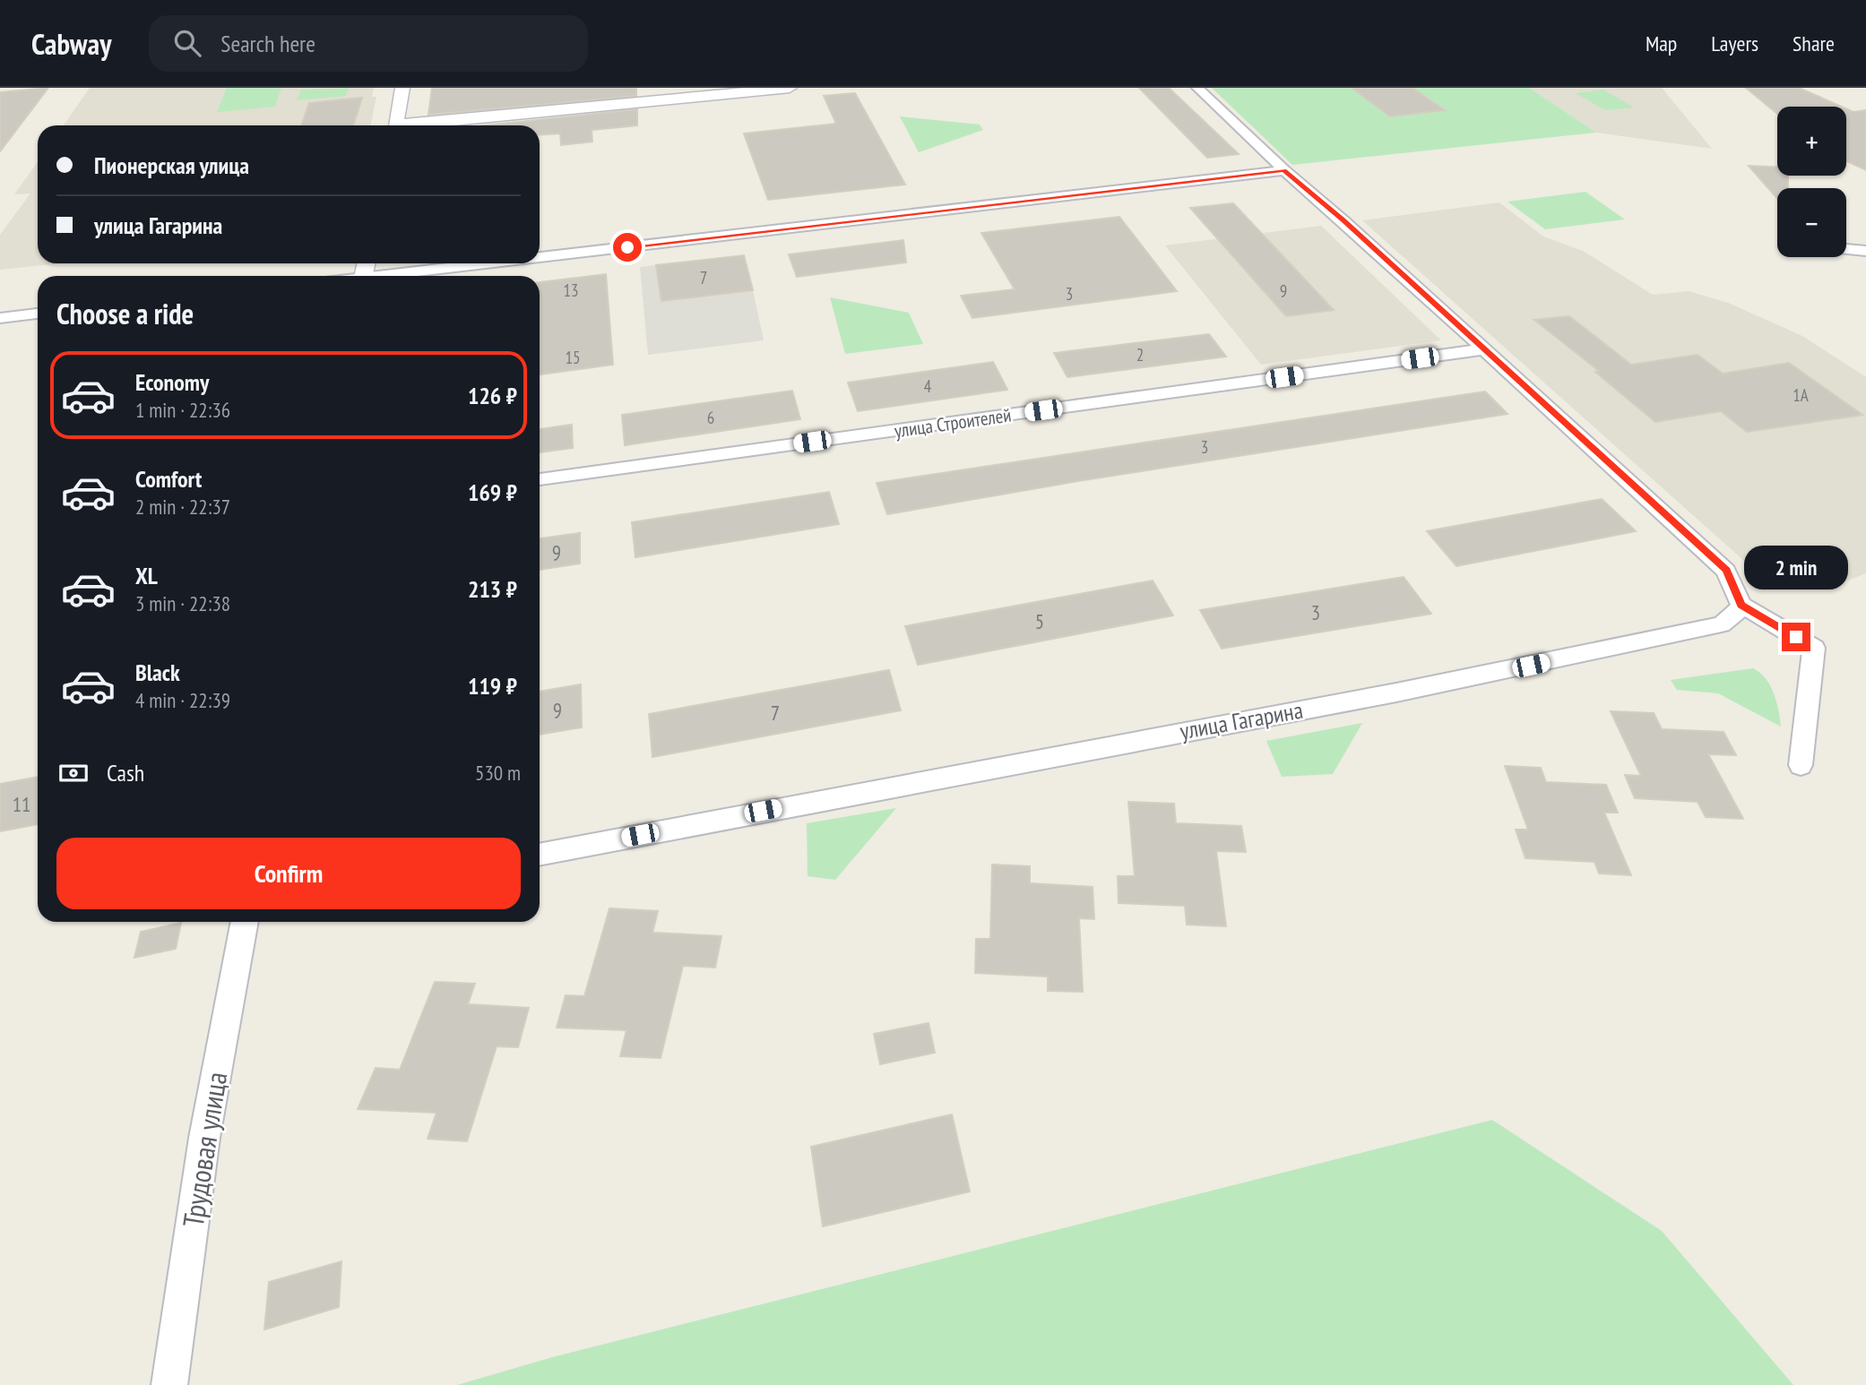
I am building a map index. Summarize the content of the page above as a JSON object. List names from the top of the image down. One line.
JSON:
{"streets":{"street":["улица Строителей","улица Гагарина","Трудовая улица"]},"house_numbers":["7","13","9","3","2","15","4","1А","6","3","9","3","5","9","7","11"],"page":{"header":"Cabway","search":"Search here","nav":["Map","Layers","Share"],"map_buttons":["+","−"],"banner":["Пионерская улица","улица Гагарина"],"heading":"Choose a ride","list":[{"name":"Economy","note":"1 min · 22:36","value":"126 ₽"},{"name":"Comfort","note":"2 min · 22:37","value":"169 ₽"},{"name":"XL","note":"3 min · 22:38","value":"213 ₽"},{"name":"Black","note":"4 min · 22:39","value":"119 ₽"}],"bubble":"2 min","pay":["Cash","530 m"],"buttons":"Confirm"}}
